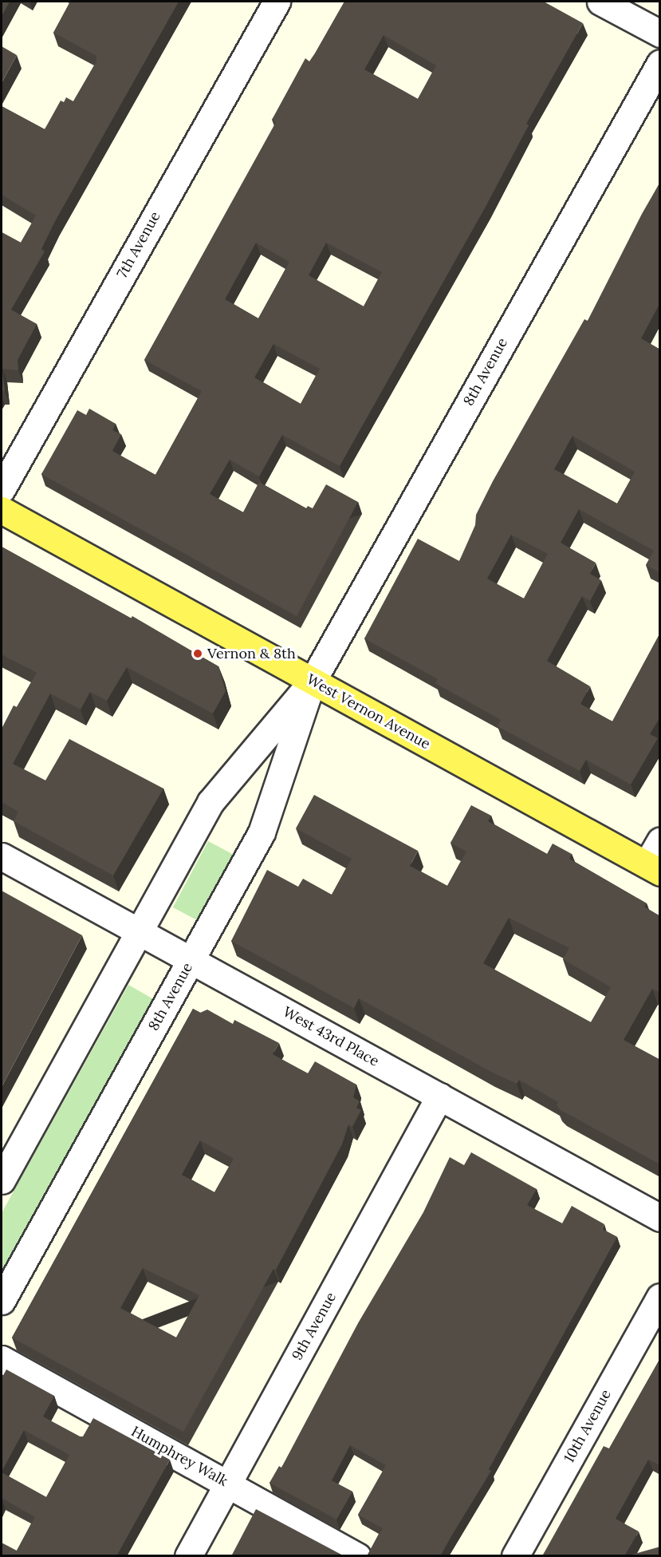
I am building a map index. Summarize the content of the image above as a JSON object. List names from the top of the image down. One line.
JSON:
{"streets":{"main road":["West Vernon Avenue"],"street":["7th Avenue","8th Avenue","West 43rd Place","9th Avenue","10th Avenue","Humphrey Walk"]},"crossings":[["8th Avenue","West Vernon Avenue"],["8th Avenue","West 43rd Place"],["West 43rd Place","9th Avenue"],["9th Avenue","Humphrey Walk"]],"places":["Vernon & 8th"]}
